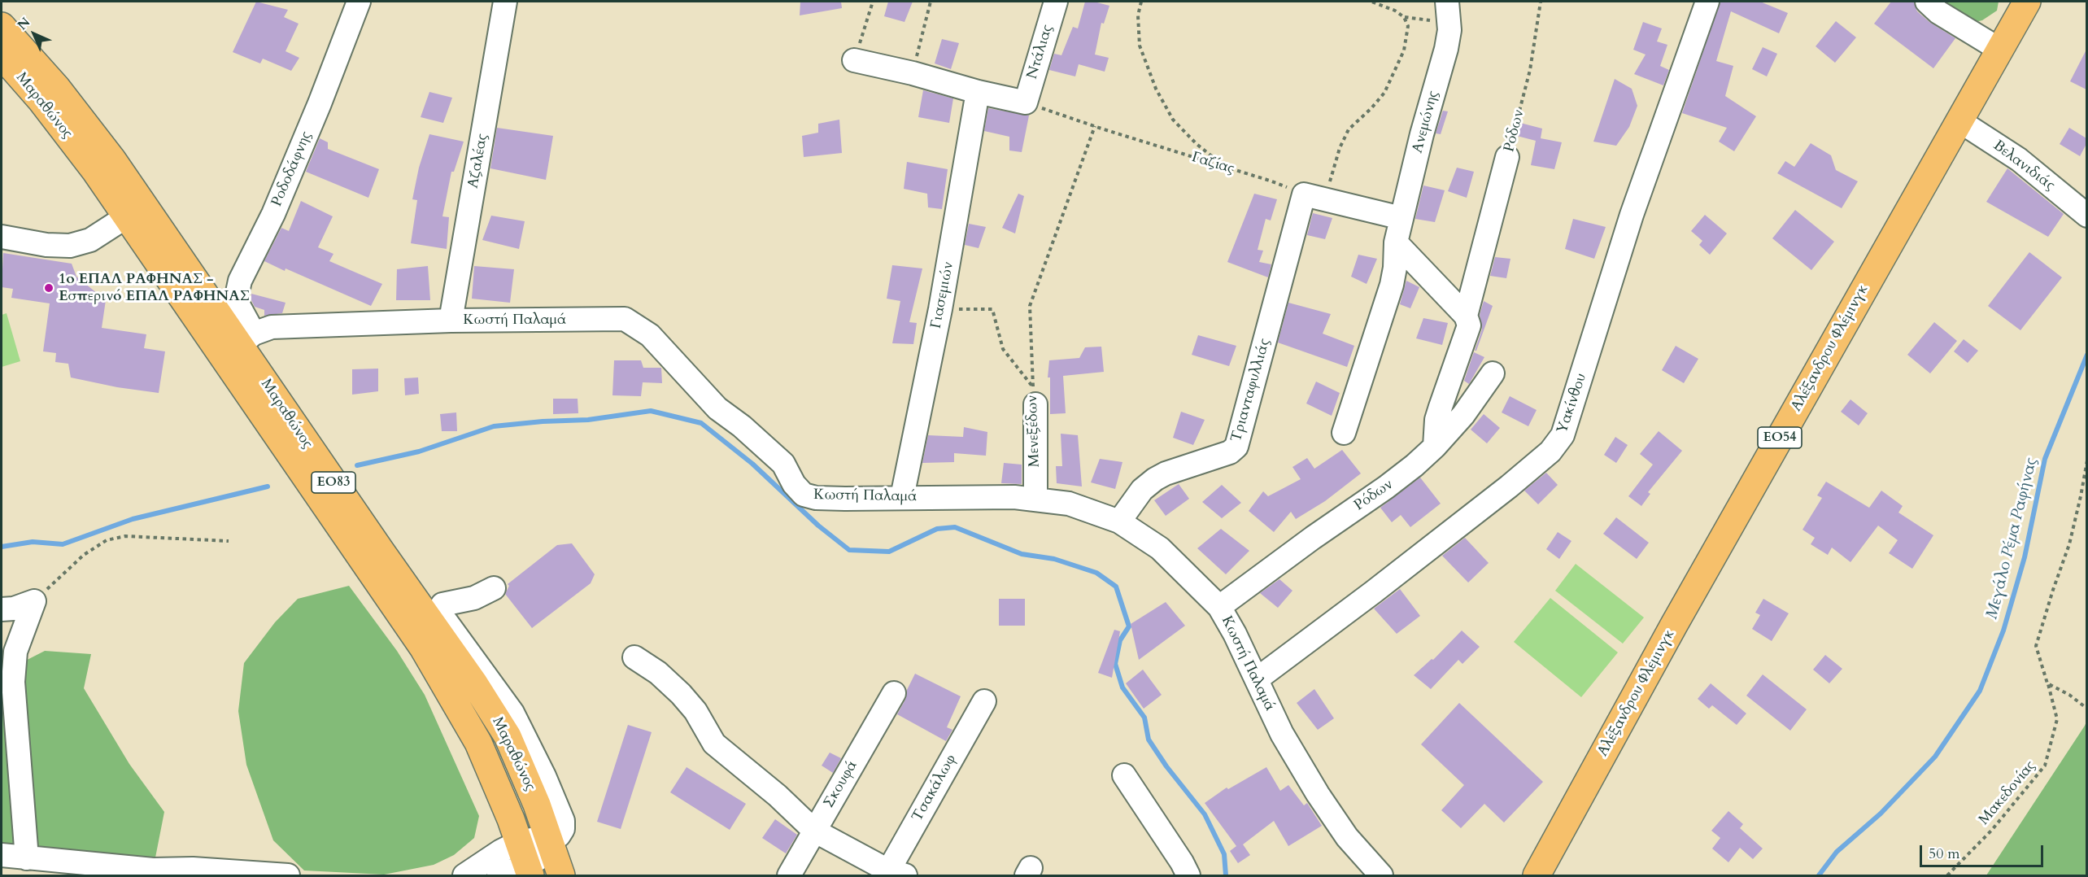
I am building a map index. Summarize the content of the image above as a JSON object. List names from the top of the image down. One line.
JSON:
{"streets":{"main road":["Μαραθώνος","Αλέξανδρου Φλέμινγκ","ΕΟ54","ΕΟ83"],"street":["Ντάλιας","Ανεμώνης","Ρόδων","Αζαλέας","Βελανιδιάς","Ροδοδάφνης","Γιασεμιών","Κωστή Παλαμά","Τριανταφυλλιάς","Υακίνθου","Μενεξέδων","Σκουφά","Τσακάλωφ"],"path":["Γαζίας","Μακεδονίας"]},"crossings":[["Ντάλιας","Γαζίας"],["Μαραθώνος","Ροδοδάφνης"],["Μαραθώνος","Κωστή Παλαμά"],["Ρόδων","Κωστή Παλαμά"],["Αζαλέας","Κωστή Παλαμά"],["Γαζίας","Τριανταφυλλιάς"],["Βελανιδιάς","Αλέξανδρου Φλέμινγκ"],["Ροδοδάφνης","Κωστή Παλαμά"],["Γιασεμιών","Κωστή Παλαμά"],["Γιασεμιών","Μενεξέδων"],["Κωστή Παλαμά","Τριανταφυλλιάς"],["Κωστή Παλαμά","Υακίνθου"],["Κωστή Παλαμά","Μενεξέδων"]],"water":["Μεγάλο Ρέμα Ραφήνας"],"places":["1ο ΕΠΑΛ ΡΑΦΗΝΑΣ - Εσπερινό ΕΠΑΛ ΡΑΦΗΝΑΣ"],"scale_bar":"50 m","north":"top left"}
